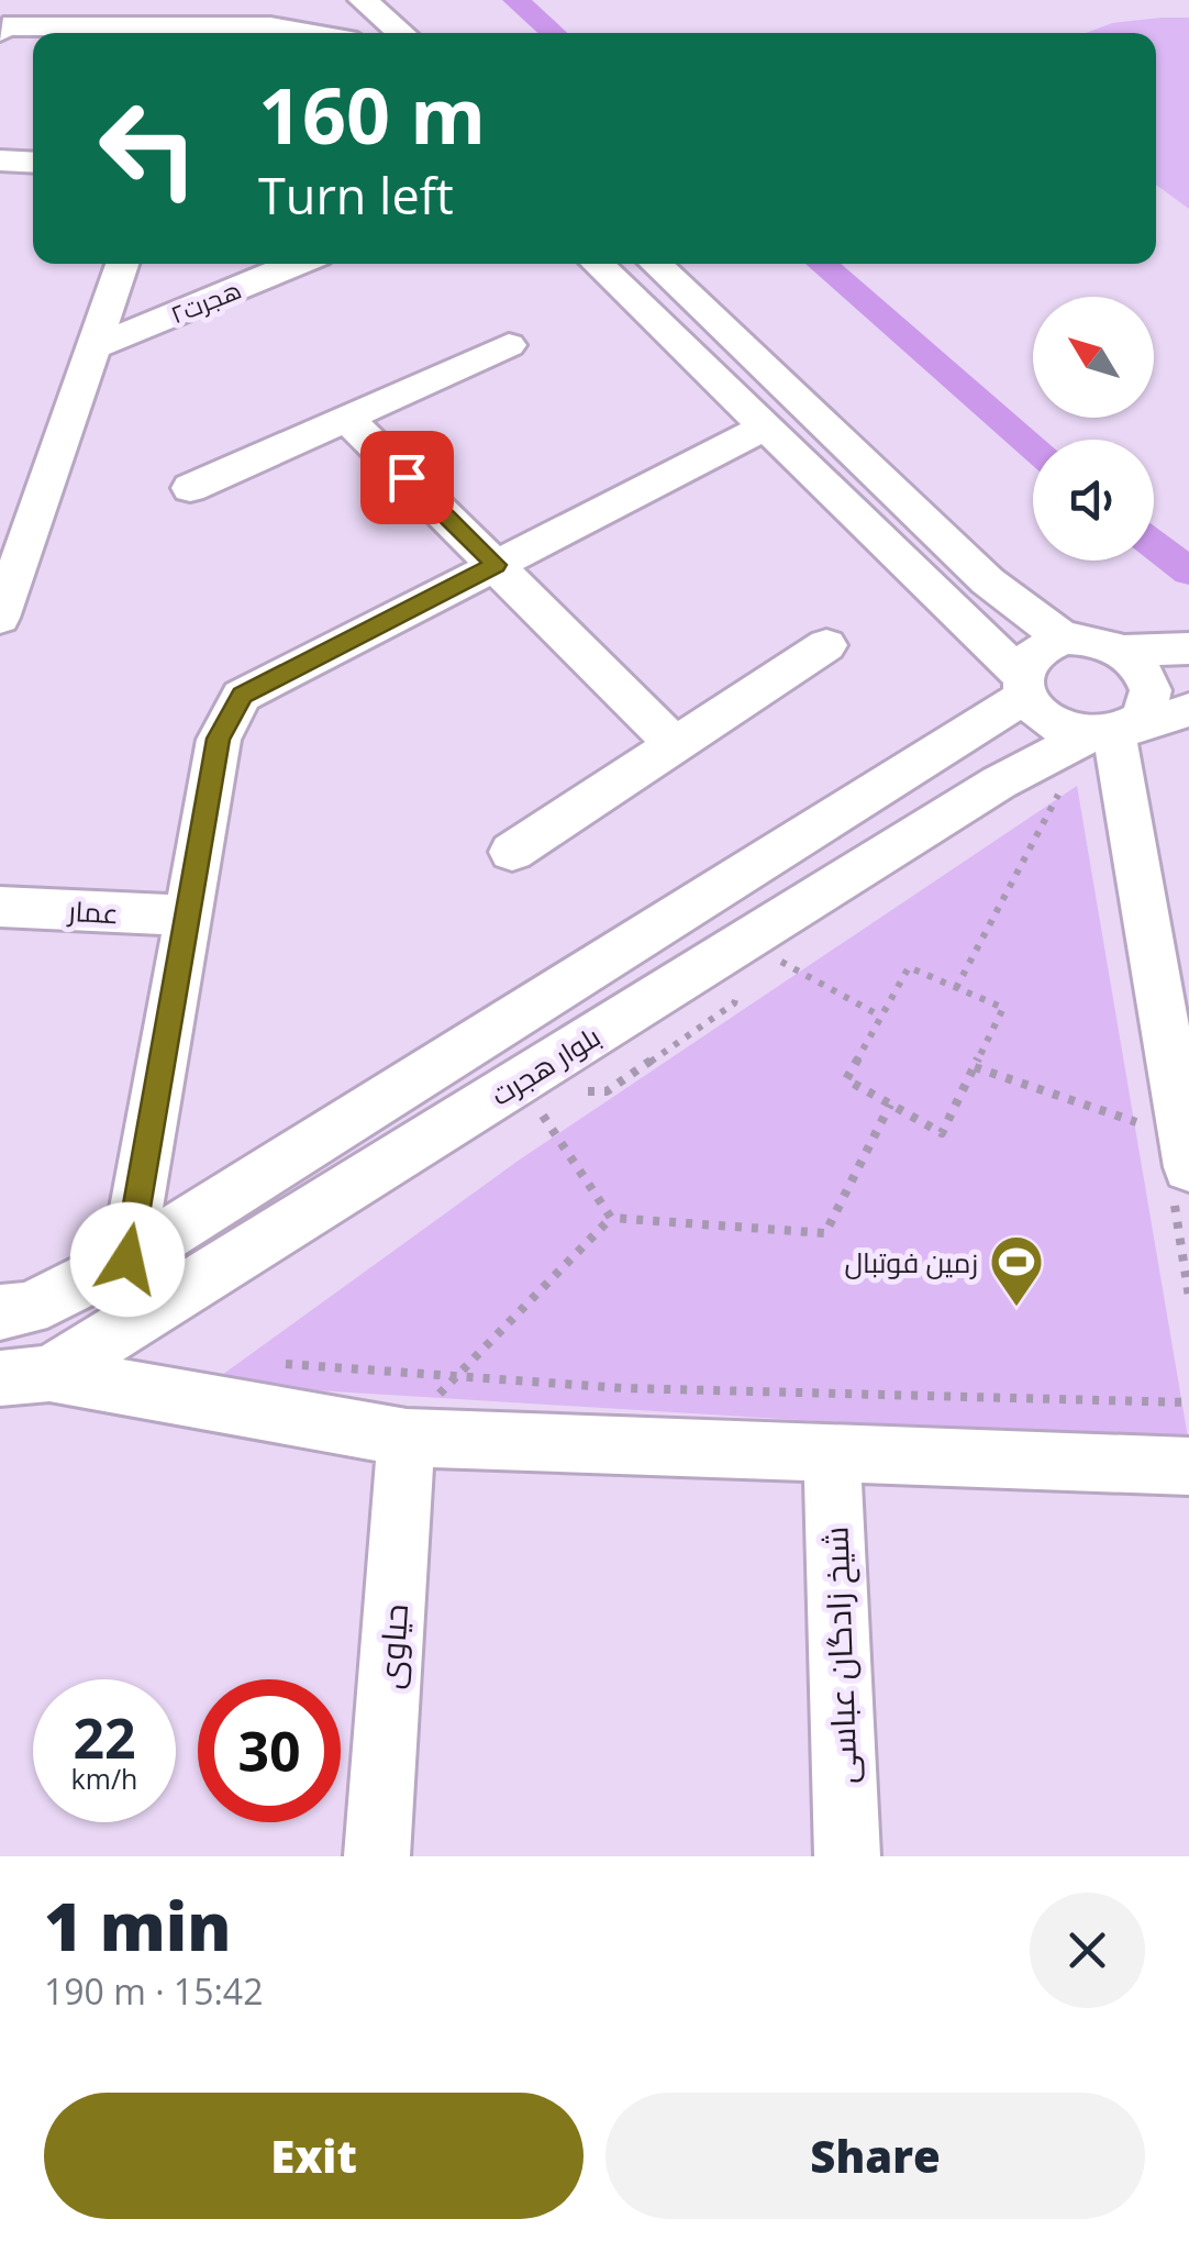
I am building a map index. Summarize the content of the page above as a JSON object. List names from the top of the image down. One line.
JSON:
{"streets":{"street":["هجرت۲","عمار","بلوار هجرت","حیاوی","شیخ زادگان عباسی"]},"places":{"sports":["زمین فوتبال"]},"north":"top left","page":{"turn":["160 m","Turn left"],"speed":"22 km/h","limit":"30","heading":["1 min","190 m · 15:42"],"buttons":["Exit","Share"]}}
